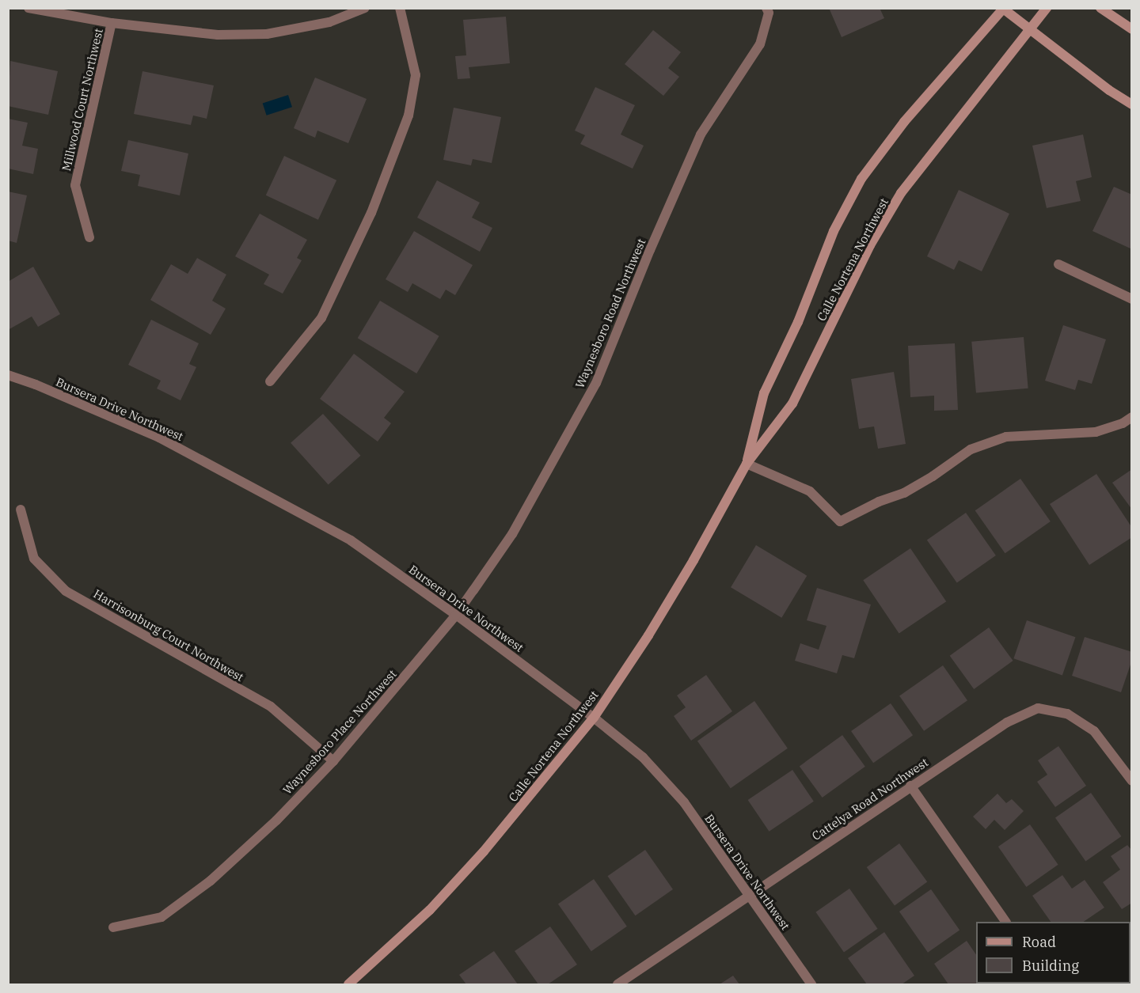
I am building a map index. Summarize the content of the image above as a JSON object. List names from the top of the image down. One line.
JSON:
{"streets":{"street":["Millwood Court Northwest","Calle Nortena Northwest","Waynesboro Road Northwest","Bursera Drive Northwest","Harrisonburg Court Northwest","Waynesboro Place Northwest","Cattelya Road Northwest"]},"crossings":[["Calle Nortena Northwest","Bursera Drive Northwest"],["Waynesboro Road Northwest","Bursera Drive Northwest"],["Waynesboro Road Northwest","Waynesboro Place Northwest"],["Bursera Drive Northwest","Waynesboro Place Northwest"],["Bursera Drive Northwest","Cattelya Road Northwest"],["Harrisonburg Court Northwest","Waynesboro Place Northwest"]],"legend":["Road","Building"]}
